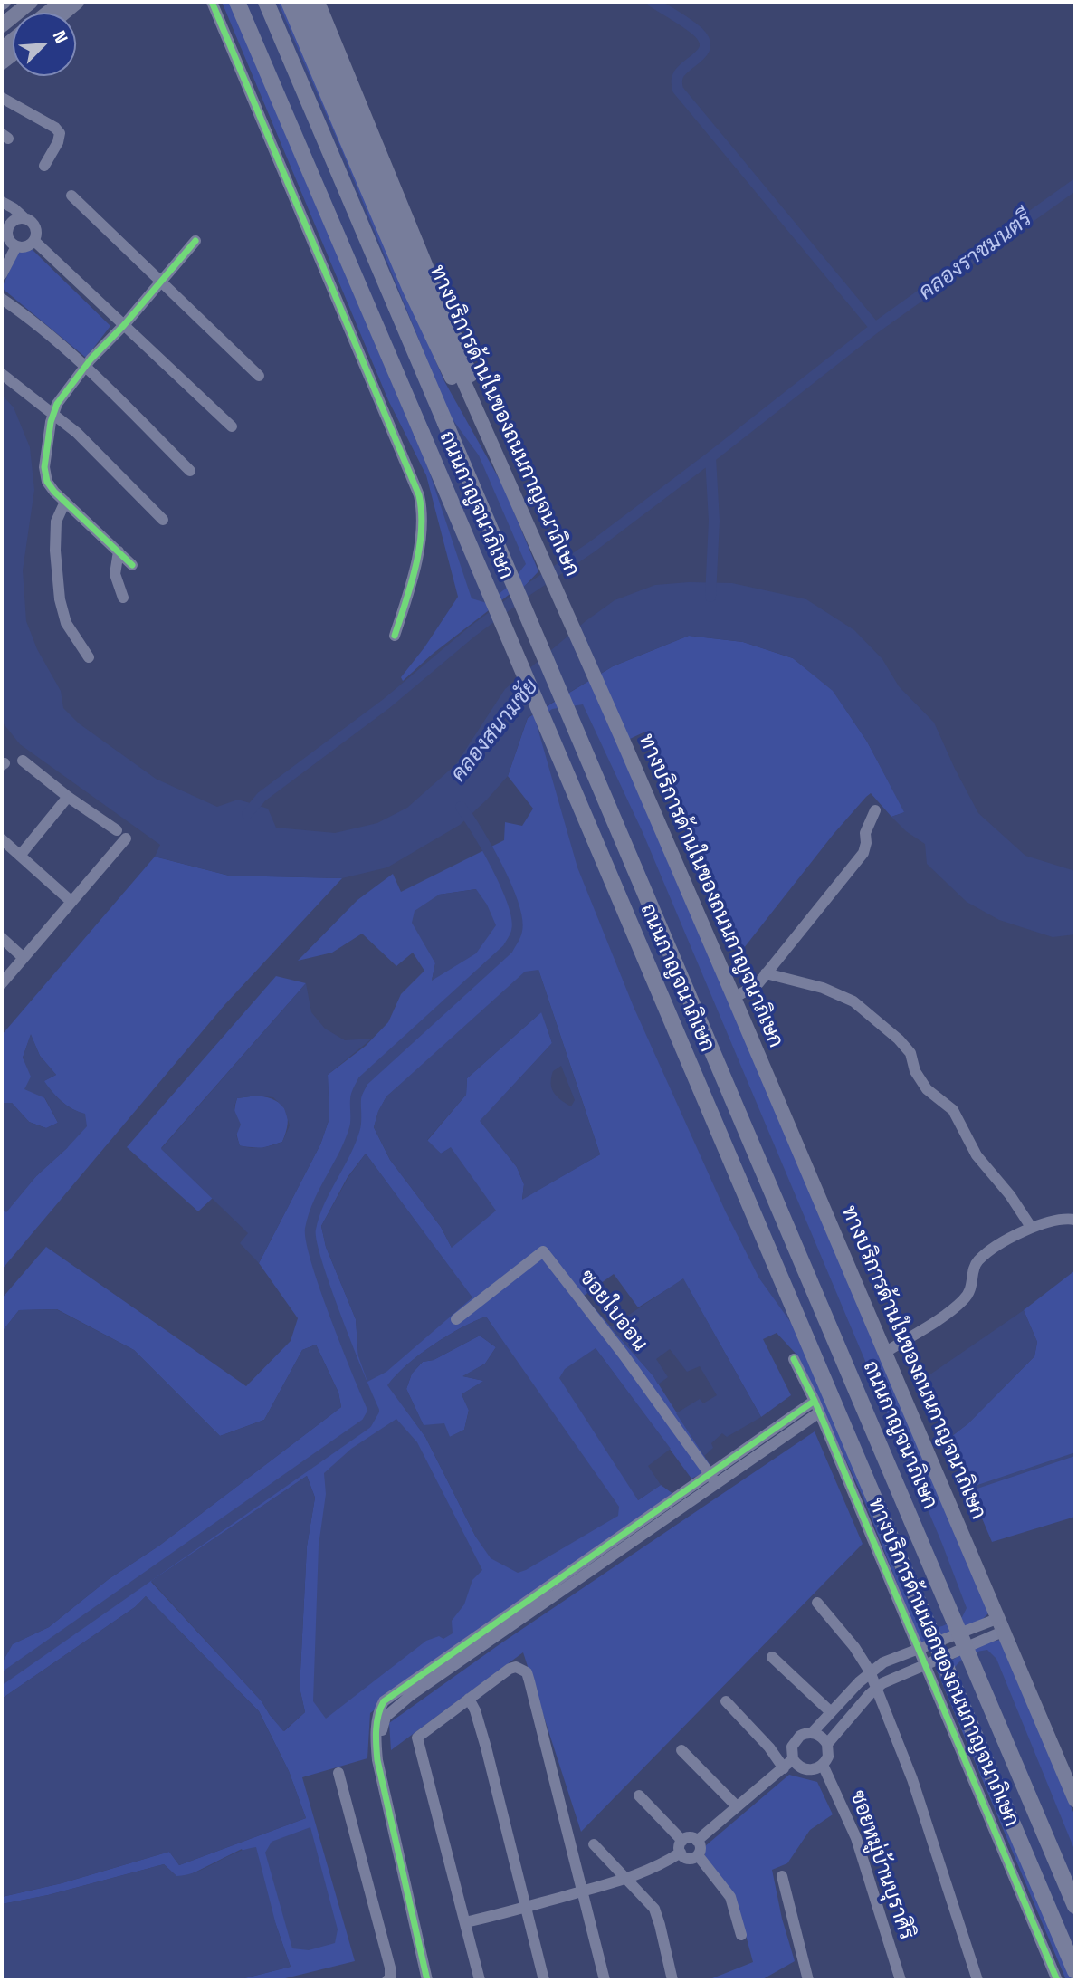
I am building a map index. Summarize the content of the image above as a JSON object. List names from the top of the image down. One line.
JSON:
{"streets":{"highway":["ถนนกาญจนาภิเษก"],"main road":["ทางบริการด้านในของถนนกาญจนาภิเษก"],"street":["ซอยใบอ่อน","ทางบริการด้านนอกของถนนกาญจนาภิเษก","ซอยหมู่บ้านบุราศิริ"]},"water":["คลองราชมนตรี","คลองสนามชัย"],"north":"top right"}
